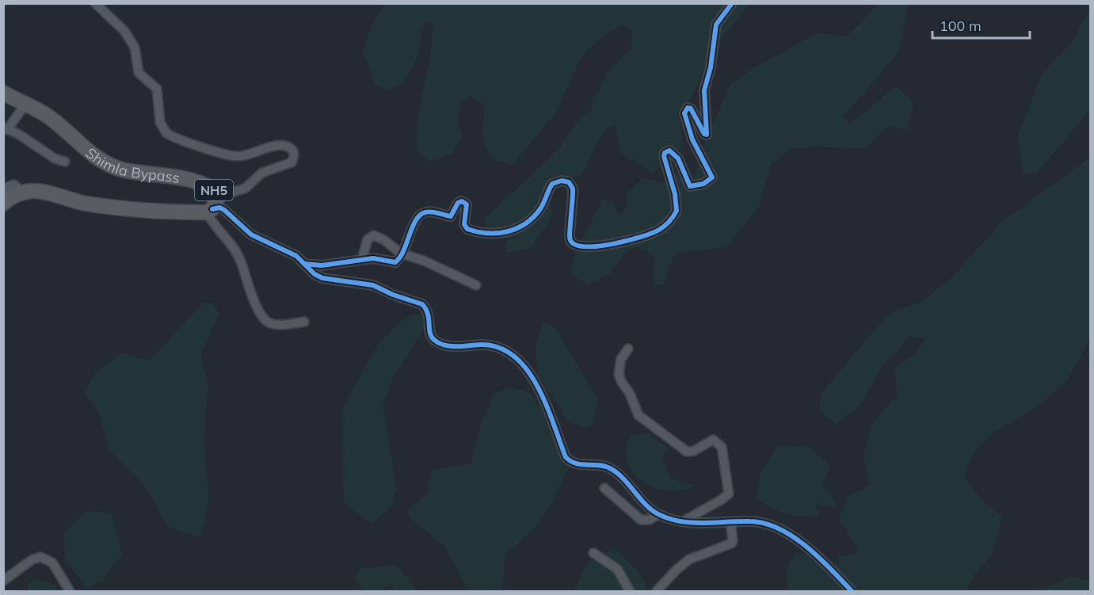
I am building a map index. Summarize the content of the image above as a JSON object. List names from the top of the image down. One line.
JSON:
{"streets":{"highway":["Shimla Bypass","NH5"]},"crossings":[["Shimla Bypass","NH5"]],"scale_bar":"100 m"}
